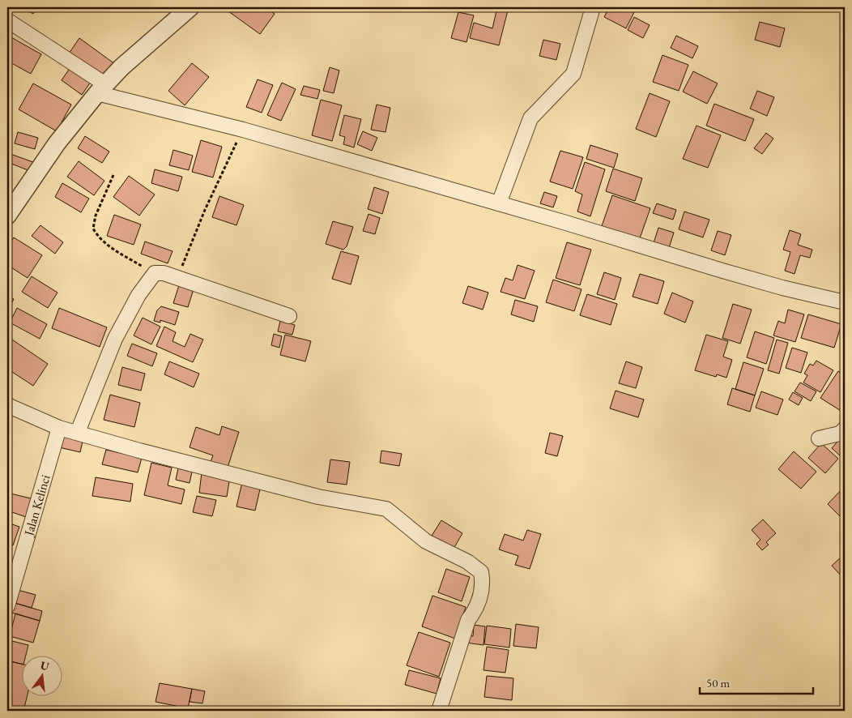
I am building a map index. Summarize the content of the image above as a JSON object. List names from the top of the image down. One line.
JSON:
{"streets":{"street":["Jalan Kelinci"]},"scale_bar":"50 m","north":"top"}
